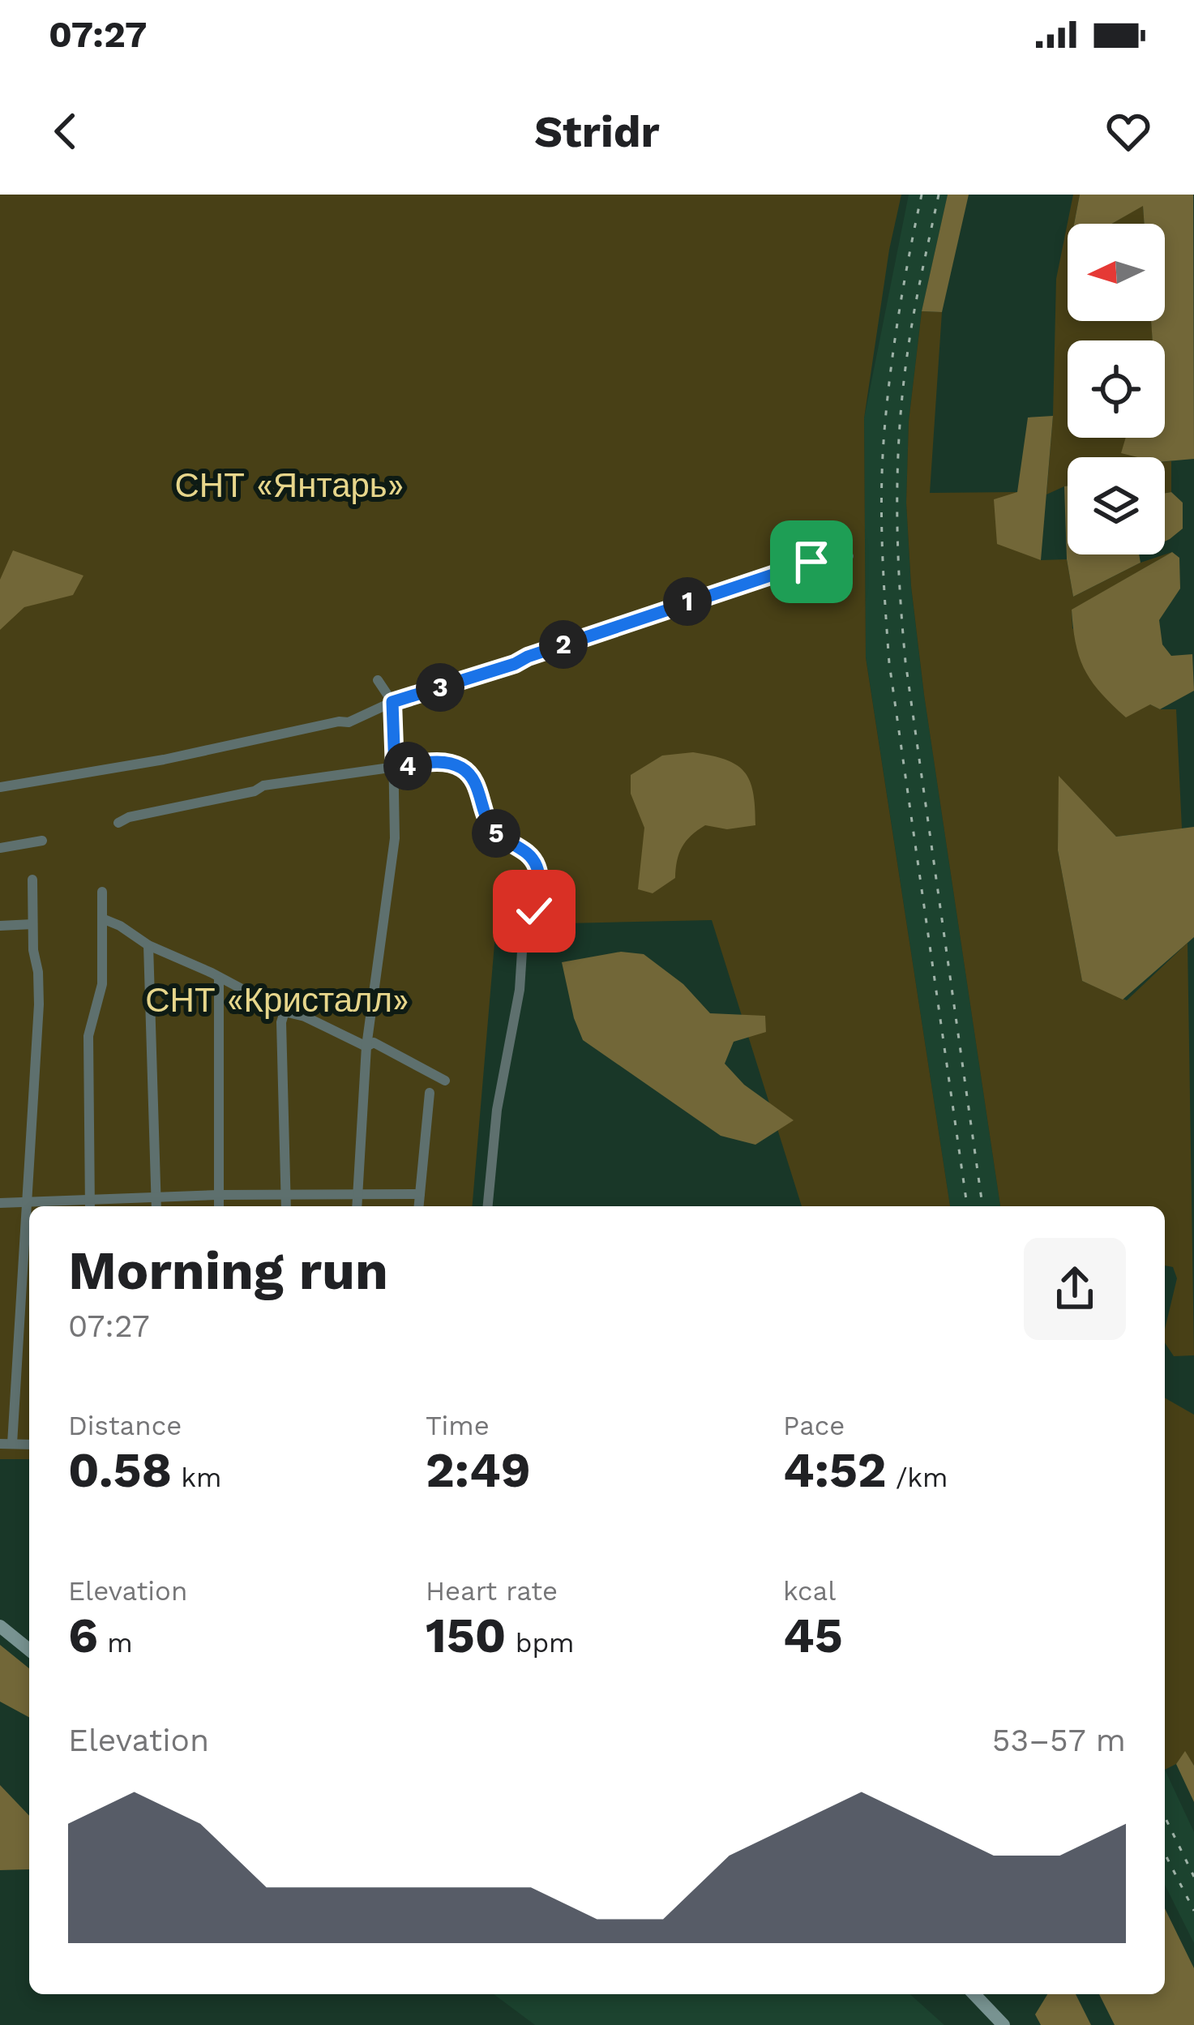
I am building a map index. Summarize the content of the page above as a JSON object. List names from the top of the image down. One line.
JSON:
{"parks":["СНТ «Янтарь»","СНТ «Кристалл»"],"north":"left","page":{"status":"07:27","header":"Stridr","pins":["1","2","3","4","5"],"heading":["Morning run","07:27"],"stats":[["Distance","0.58 km"],["Time","2:49"],["Pace","4:52 /km"],["Elevation","6 m"],["Heart rate","150 bpm"],["kcal","45"]],"chart":["Elevation","53–57 m"]}}
